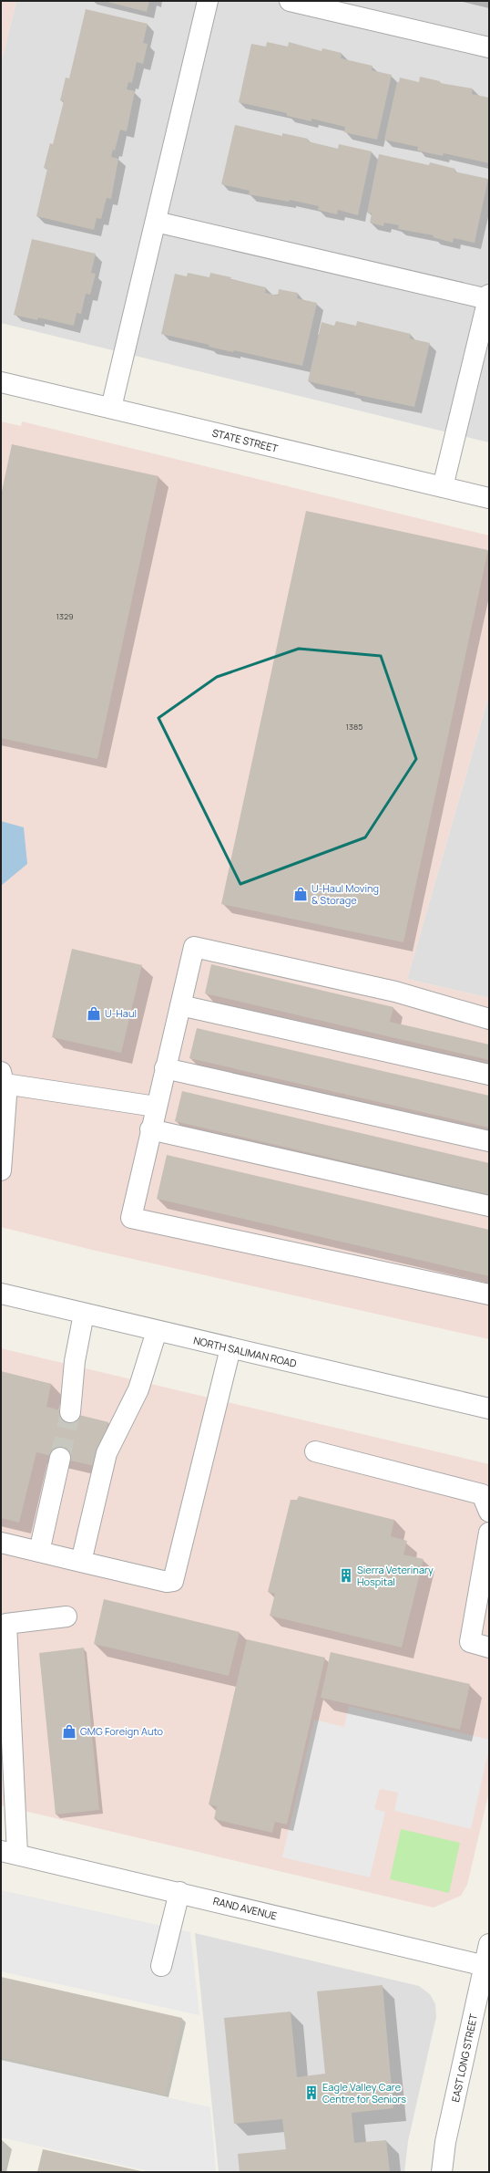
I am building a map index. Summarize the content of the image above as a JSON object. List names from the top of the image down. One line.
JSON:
{"streets":{"street":["STATE STREET","NORTH SALIMAN ROAD","RAND AVENUE","EAST LONG STREET"]},"crossings":[["RAND AVENUE","EAST LONG STREET"]],"places":{"shop":["U-Haul Moving & Storage","U-Haul","GMG Foreign Auto"],"building":["Sierra Veterinary Hospital","Eagle Valley Care Centre for Seniors"]},"house_numbers":["1329","1385"]}
